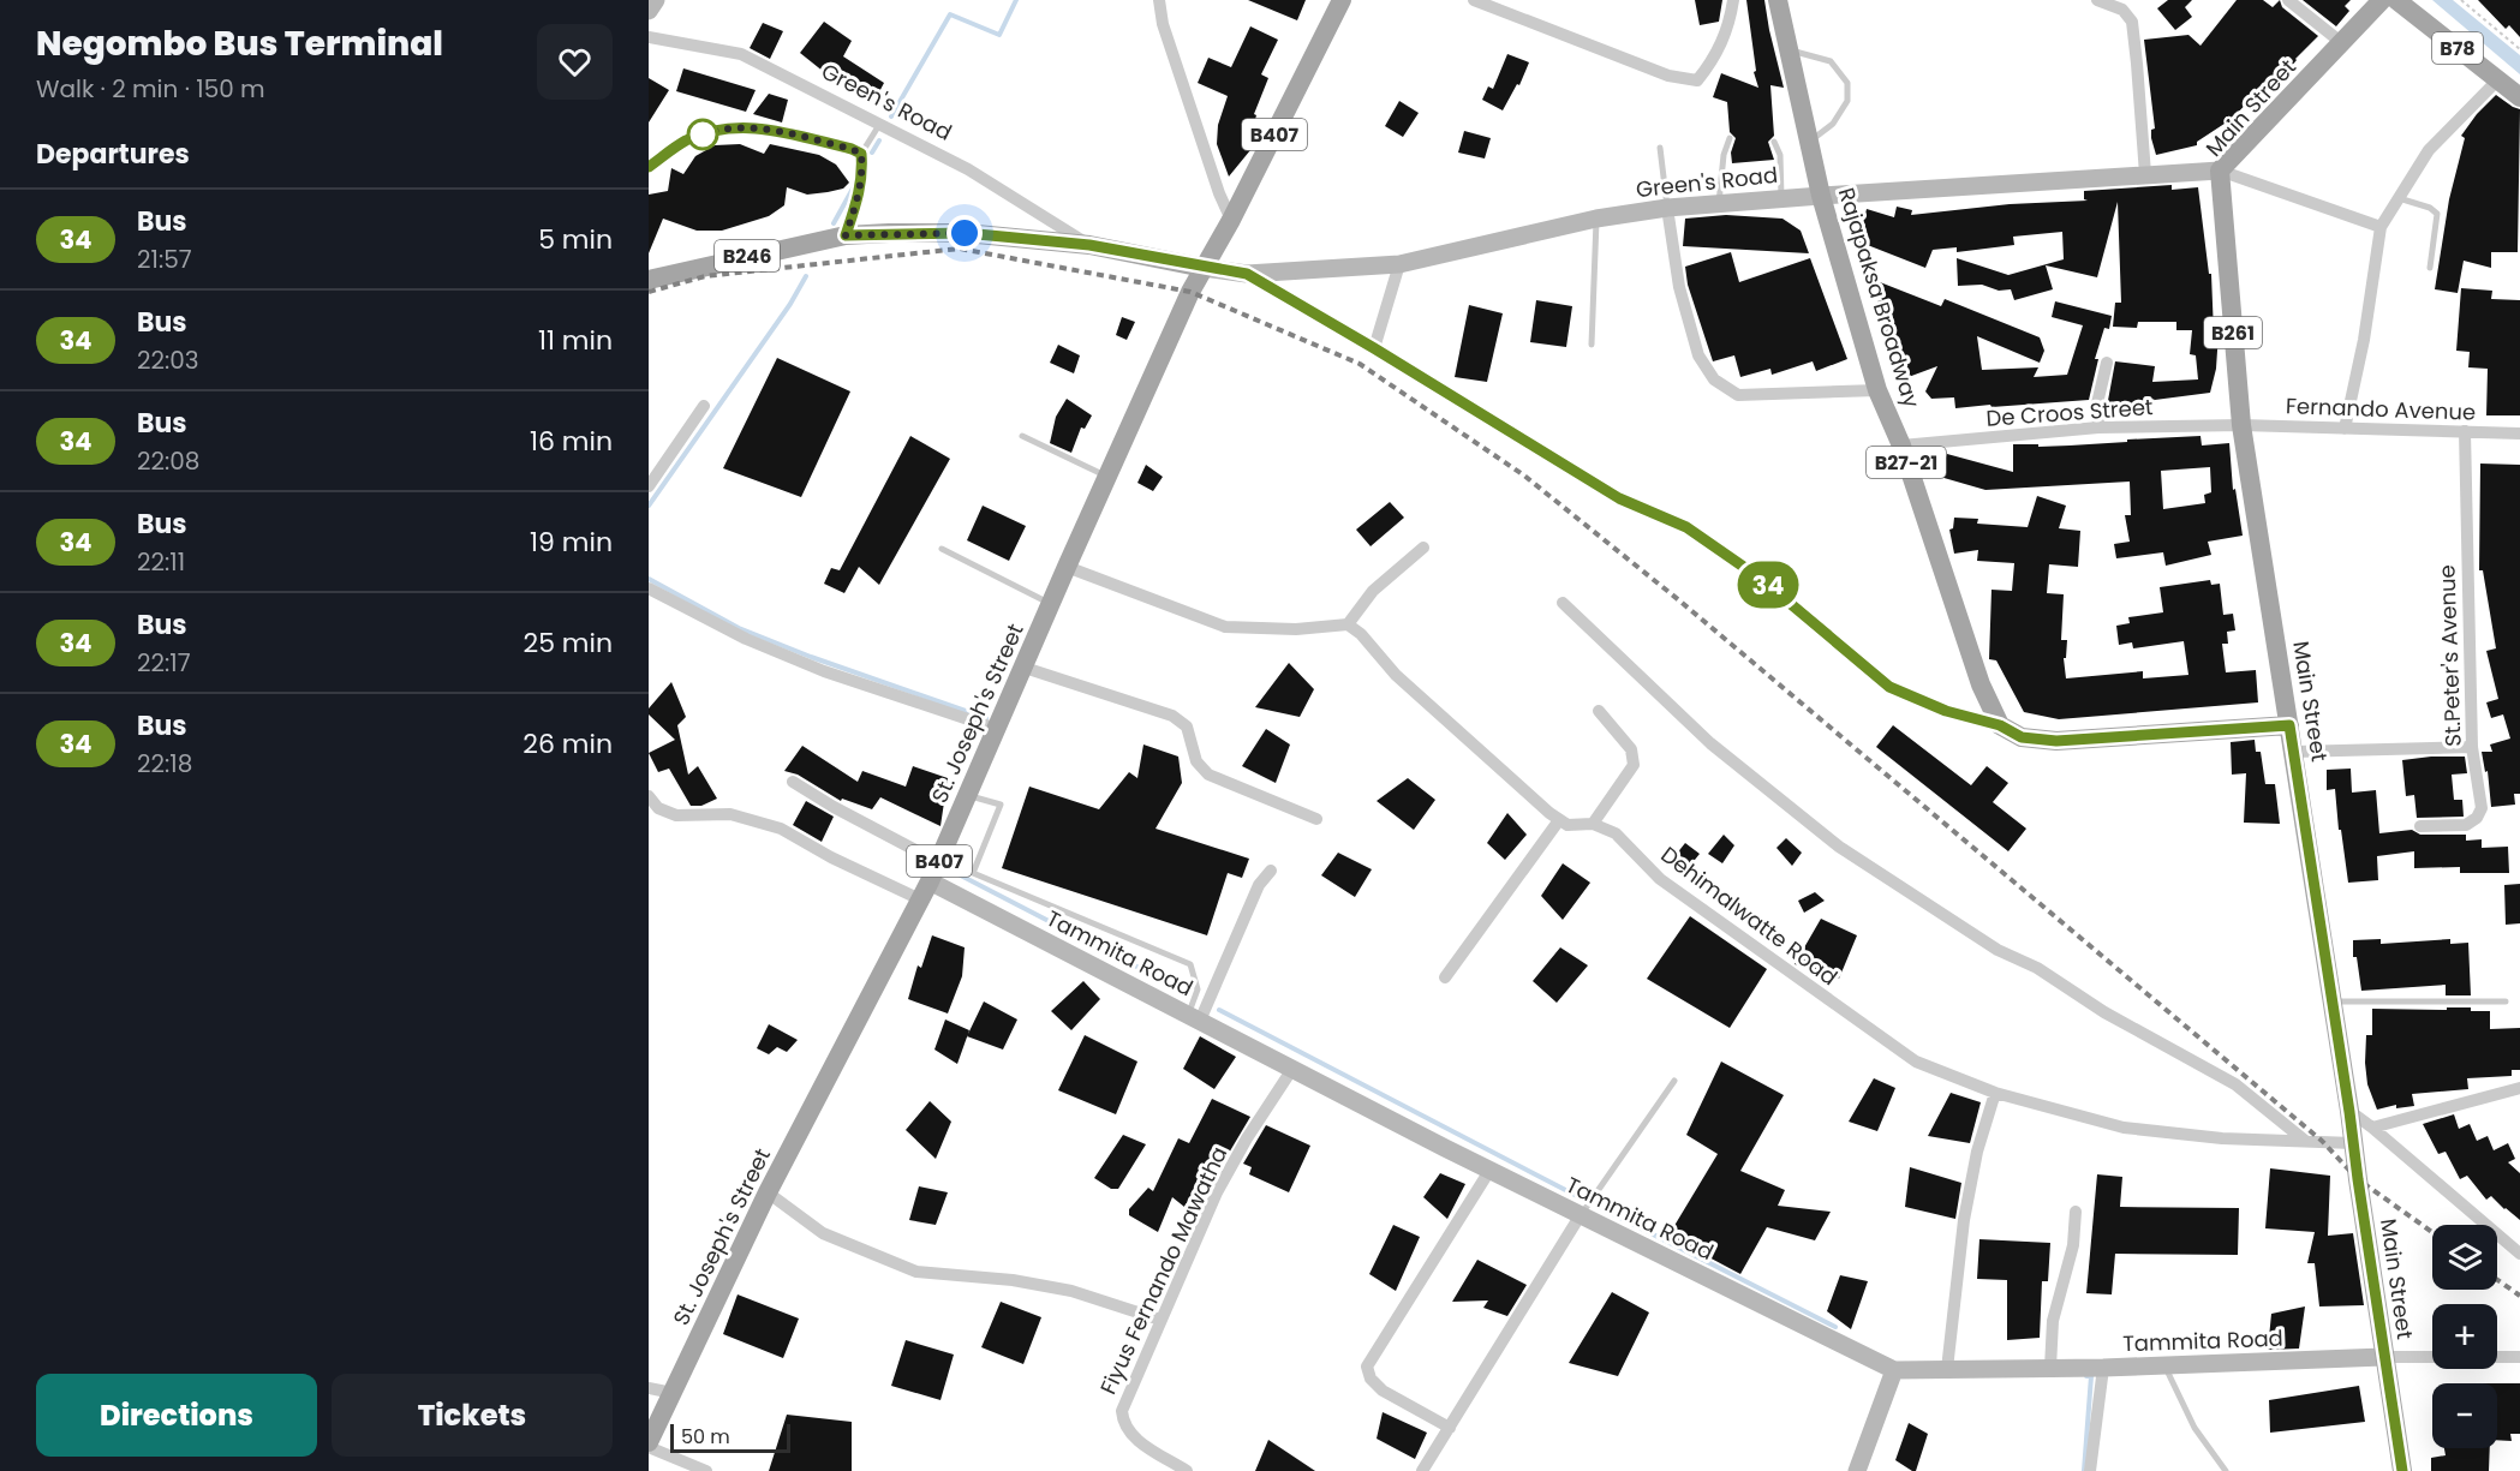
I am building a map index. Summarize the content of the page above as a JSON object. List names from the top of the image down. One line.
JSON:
{"streets":{"main road":["B78","Main Street","B407","B246","Rajapaksa Broadway","B261","B27-21","St. Joseph's Street"],"street":["Green's Road","Fernando Avenue","De Croos Street","St.Peter's Avenue","Dehimalwatte Road","Tammita Road","Fiyus Fernando Mawatha"]},"crossings":[["Green's Road","Main Street"],["Green's Road","B246"],["Green's Road","Rajapaksa Broadway"],["Green's Road","St. Joseph's Street"],["Main Street","Fernando Avenue"],["Main Street","De Croos Street"],["Main Street","Dehimalwatte Road"],["Main Street","Tammita Road"],["B246","St. Joseph's Street"],["Rajapaksa Broadway","De Croos Street"],["Fernando Avenue","De Croos Street"],["Fernando Avenue","St.Peter's Avenue"],["St. Joseph's Street","Tammita Road"],["Tammita Road","Fiyus Fernando Mawatha"]],"lines":["bus line 34"],"scale_bar":"50 m","page":{"heading":[["Negombo Bus Terminal","Walk · 2 min · 150 m"],"Departures"],"on_map":"34","list":[{"mark":"34","name":"Bus","note":"21:57","value":"5 min"},{"mark":"34","name":"Bus","note":"22:03","value":"11 min"},{"mark":"34","name":"Bus","note":"22:08","value":"16 min"},{"mark":"34","name":"Bus","note":"22:11","value":"19 min"},{"mark":"34","name":"Bus","note":"22:17","value":"25 min"},{"mark":"34","name":"Bus","note":"22:18","value":"26 min"}],"map_buttons":["+","−"],"buttons":["Directions","Tickets"],"scale":"50 m"}}
